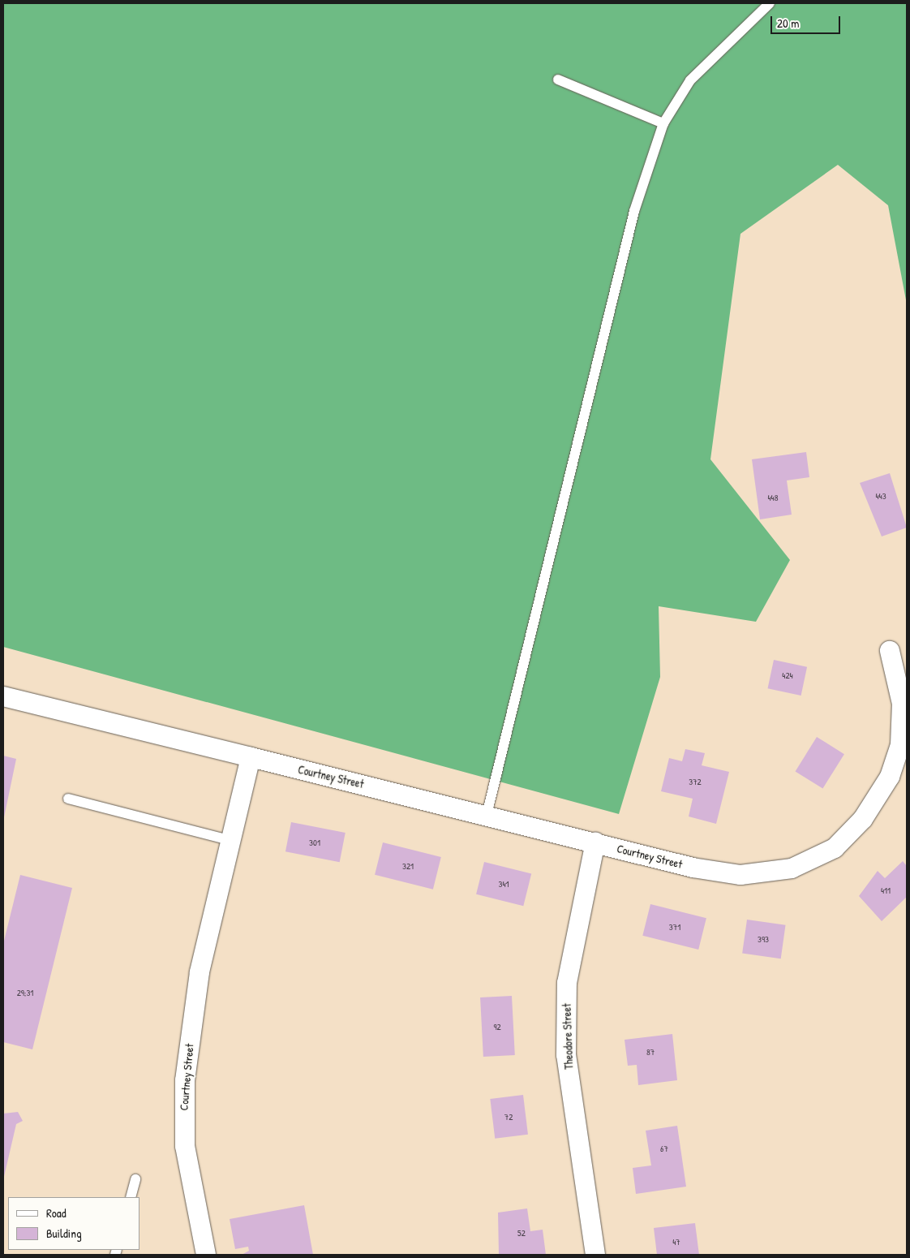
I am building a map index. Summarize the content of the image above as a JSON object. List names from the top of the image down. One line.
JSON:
{"streets":{"street":["Courtney Street","Theodore Street"]},"crossings":[["Courtney Street","Theodore Street"]],"house_numbers":["443","448","424","372","301","321","341","411","371","393","29;31","92","87","72","67","52","47"],"legend":["Road","Building"],"scale_bar":"20 m"}
